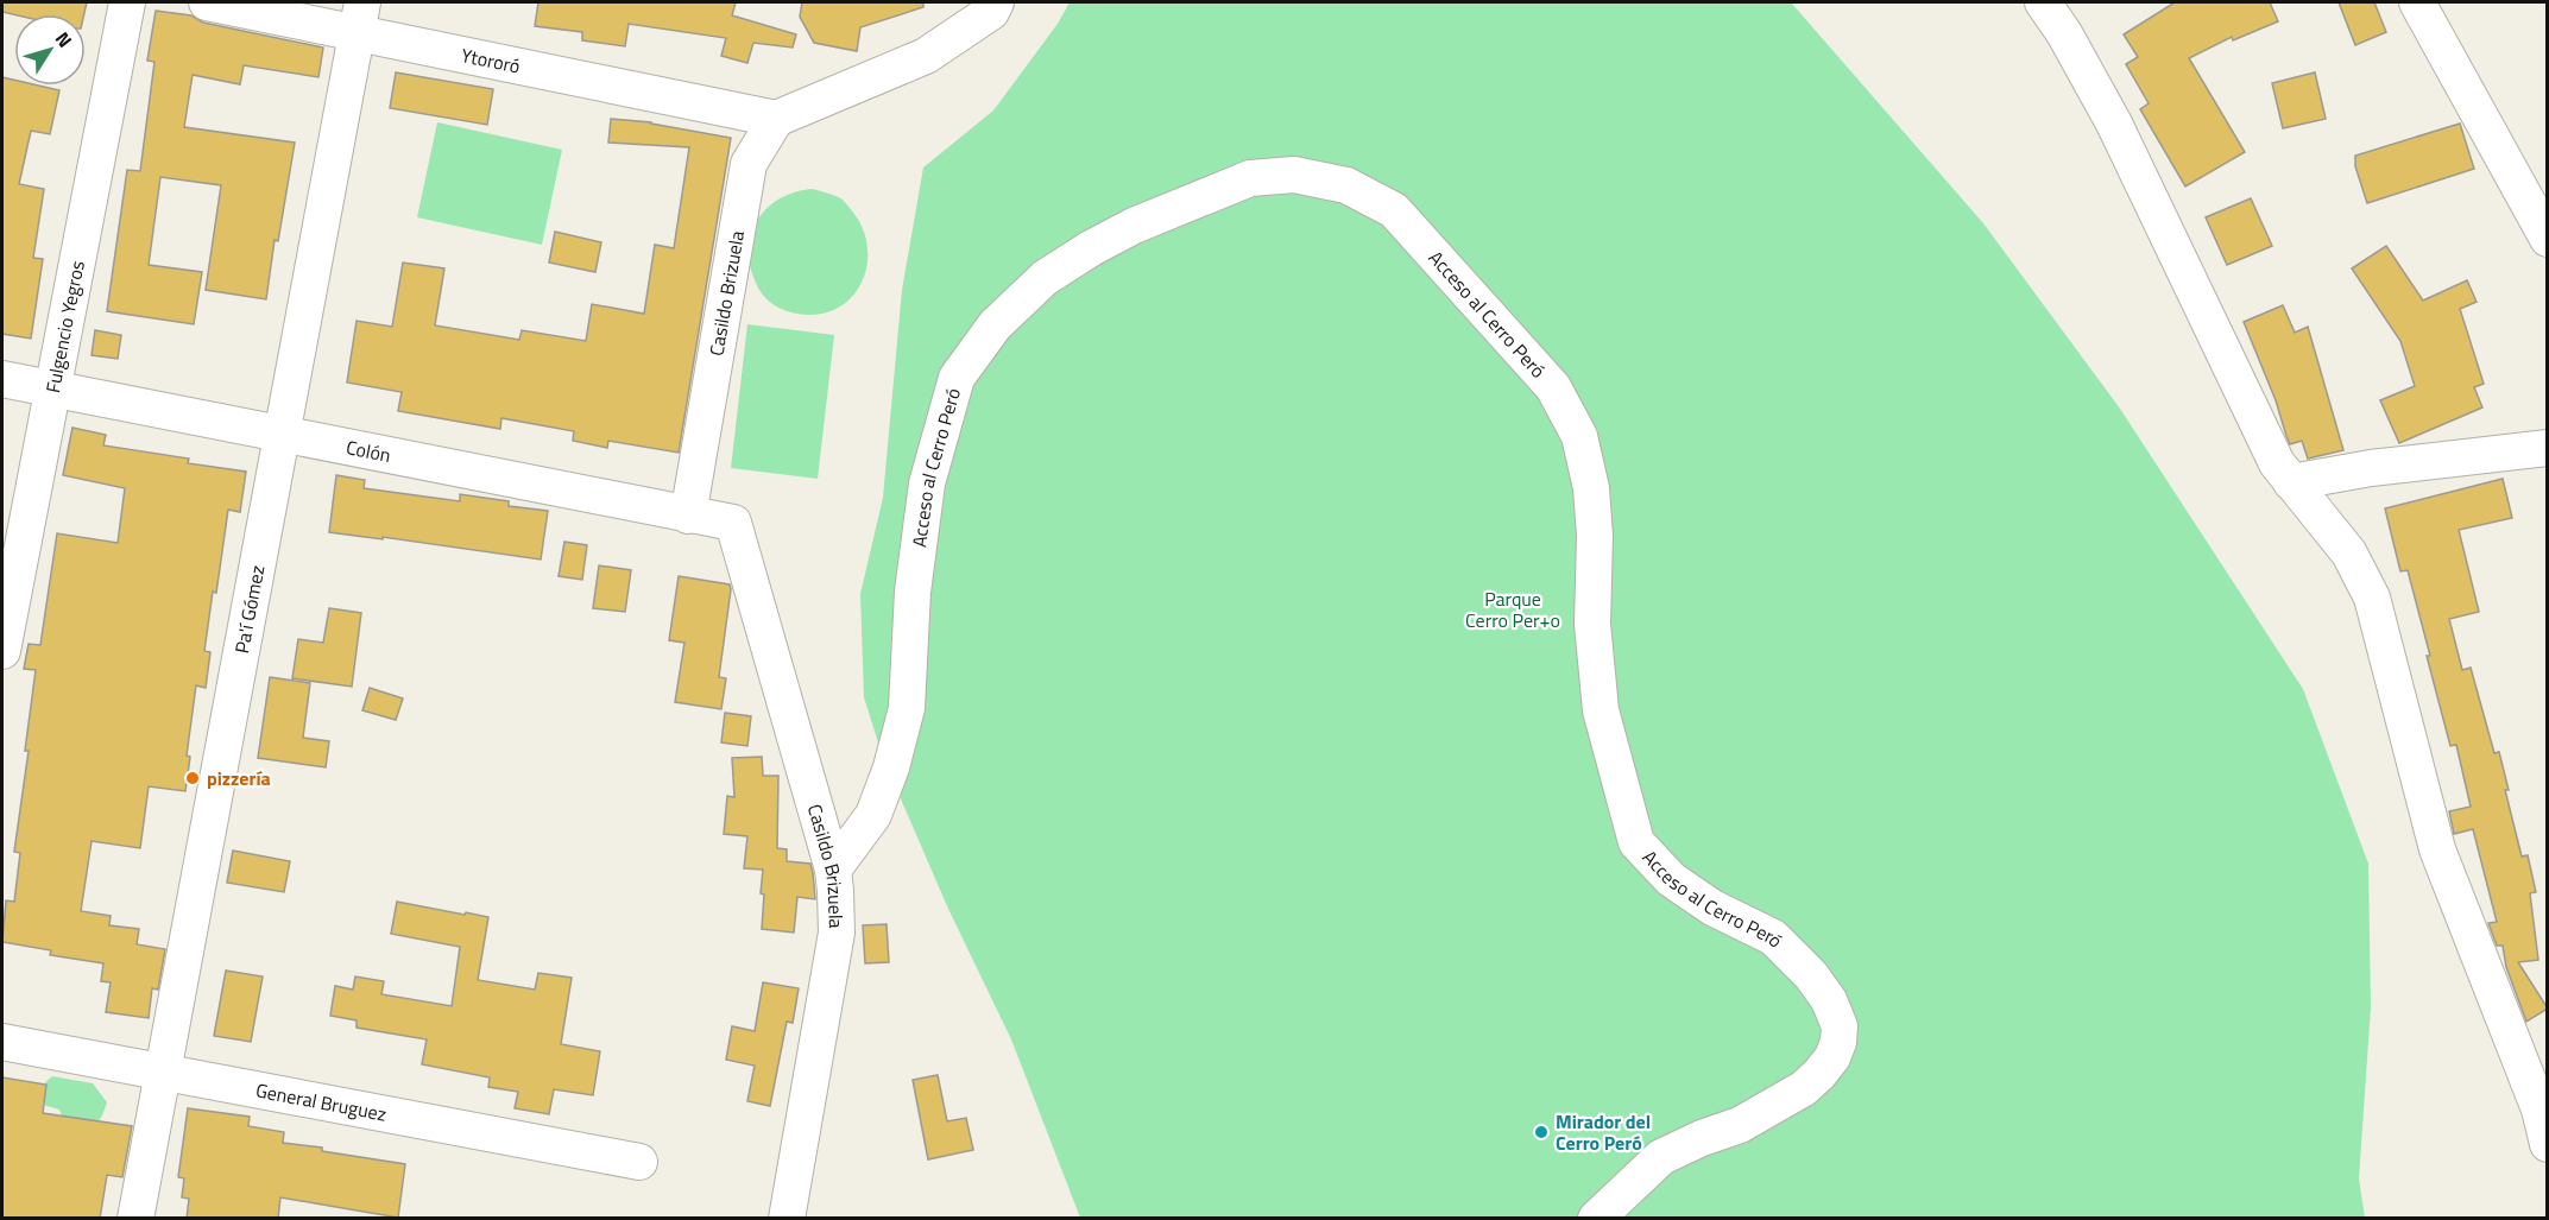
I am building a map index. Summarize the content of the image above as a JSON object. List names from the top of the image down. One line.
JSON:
{"streets":{"street":["Ytororó","Casildo Brizuela","Acceso al Cerro Peró","Fulgencio Yegros","Colón","Pa'í Gómez","General Bruguez"]},"crossings":[["Ytororó","Casildo Brizuela"],["Ytororó","Pa'í Gómez"],["Casildo Brizuela","Acceso al Cerro Peró"],["Casildo Brizuela","Colón"],["Fulgencio Yegros","Colón"],["Colón","Pa'í Gómez"],["Pa'í Gómez","General Bruguez"]],"parks":["Parque Cerro Per+o"],"places":["pizzería","Mirador del Cerro Peró"],"north":"top right"}
